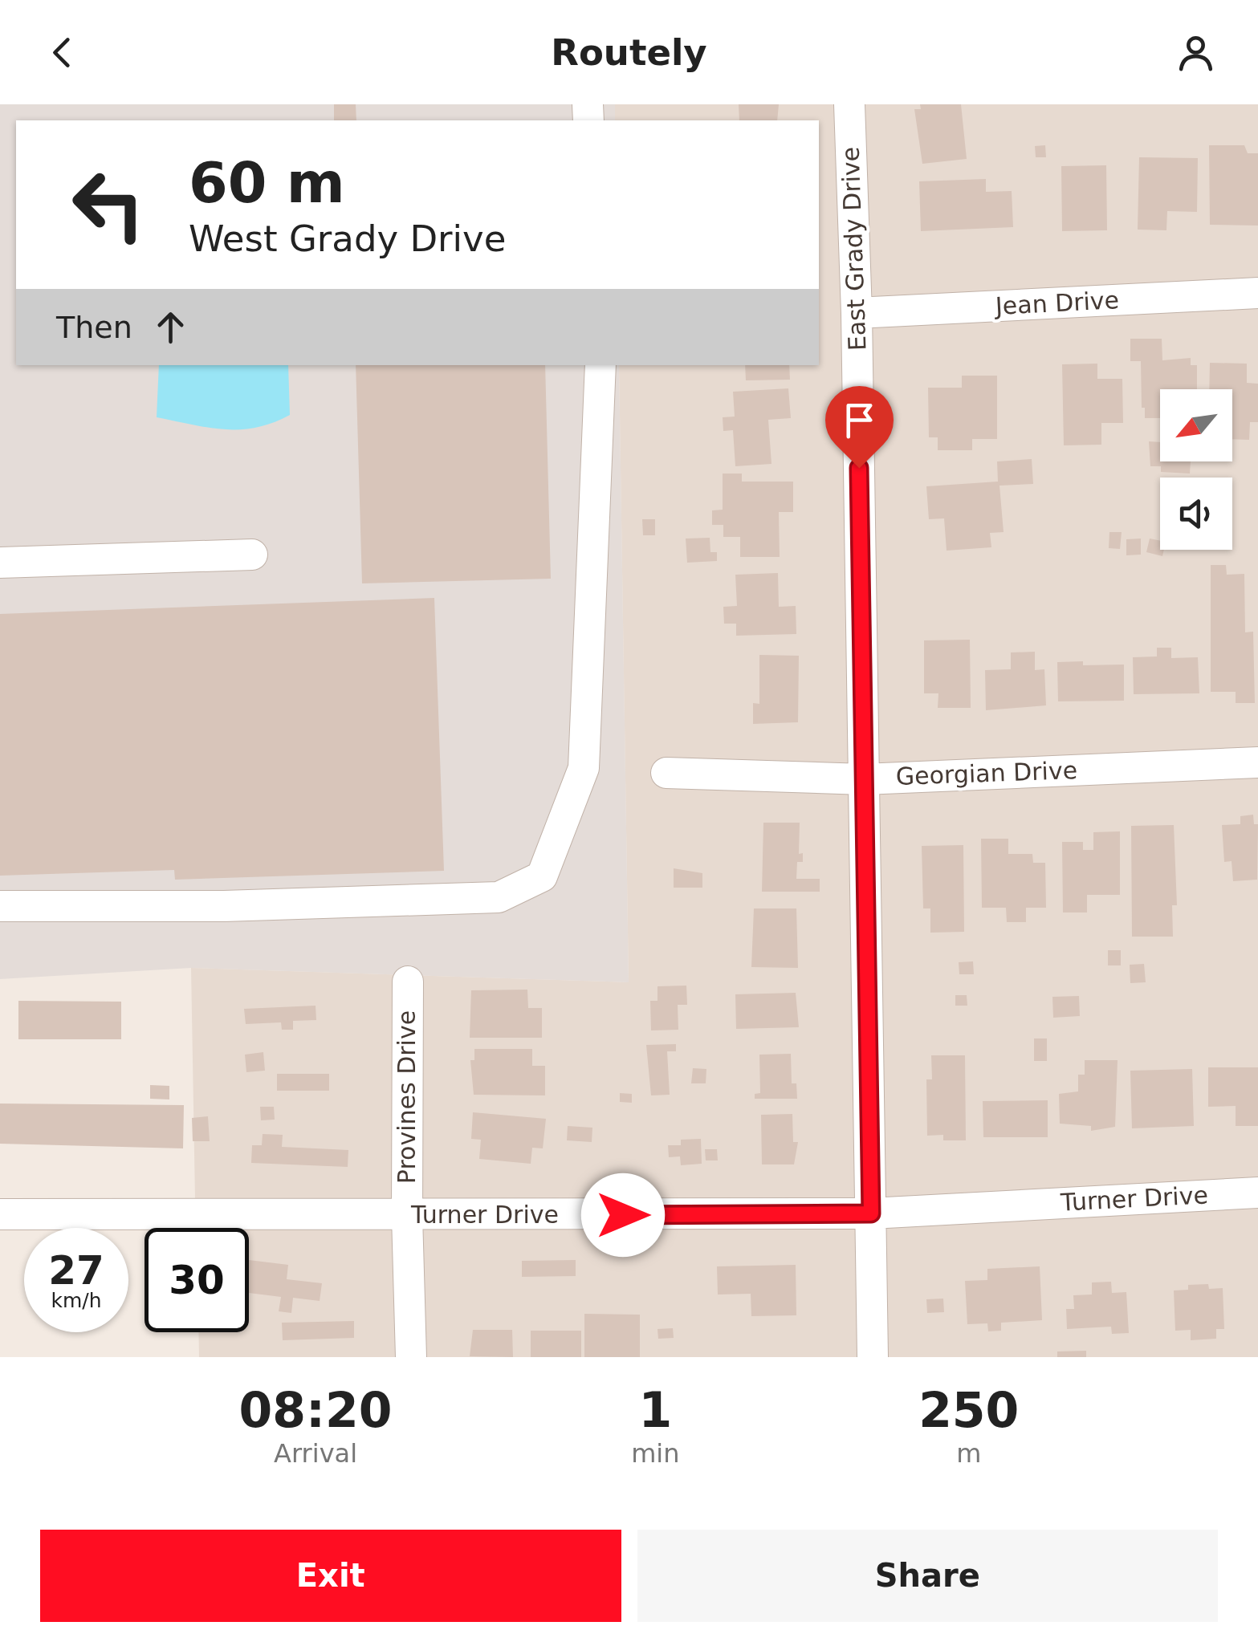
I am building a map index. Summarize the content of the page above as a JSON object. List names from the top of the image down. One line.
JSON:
{"streets":{"street":["East Grady Drive","Jean Drive","Georgian Drive","Provines Drive","Turner Drive"]},"crossings":[["East Grady Drive","Jean Drive"],["East Grady Drive","Georgian Drive"],["East Grady Drive","Turner Drive"],["Provines Drive","Turner Drive"]],"north":"bottom left","page":{"header":"Routely","turn":["60 m","West Grady Drive"],"then":"Then","speed":"27 km/h","limit":"30","eta":["08:20","Arrival","1","min","250","m"],"buttons":["Exit","Share"]}}
